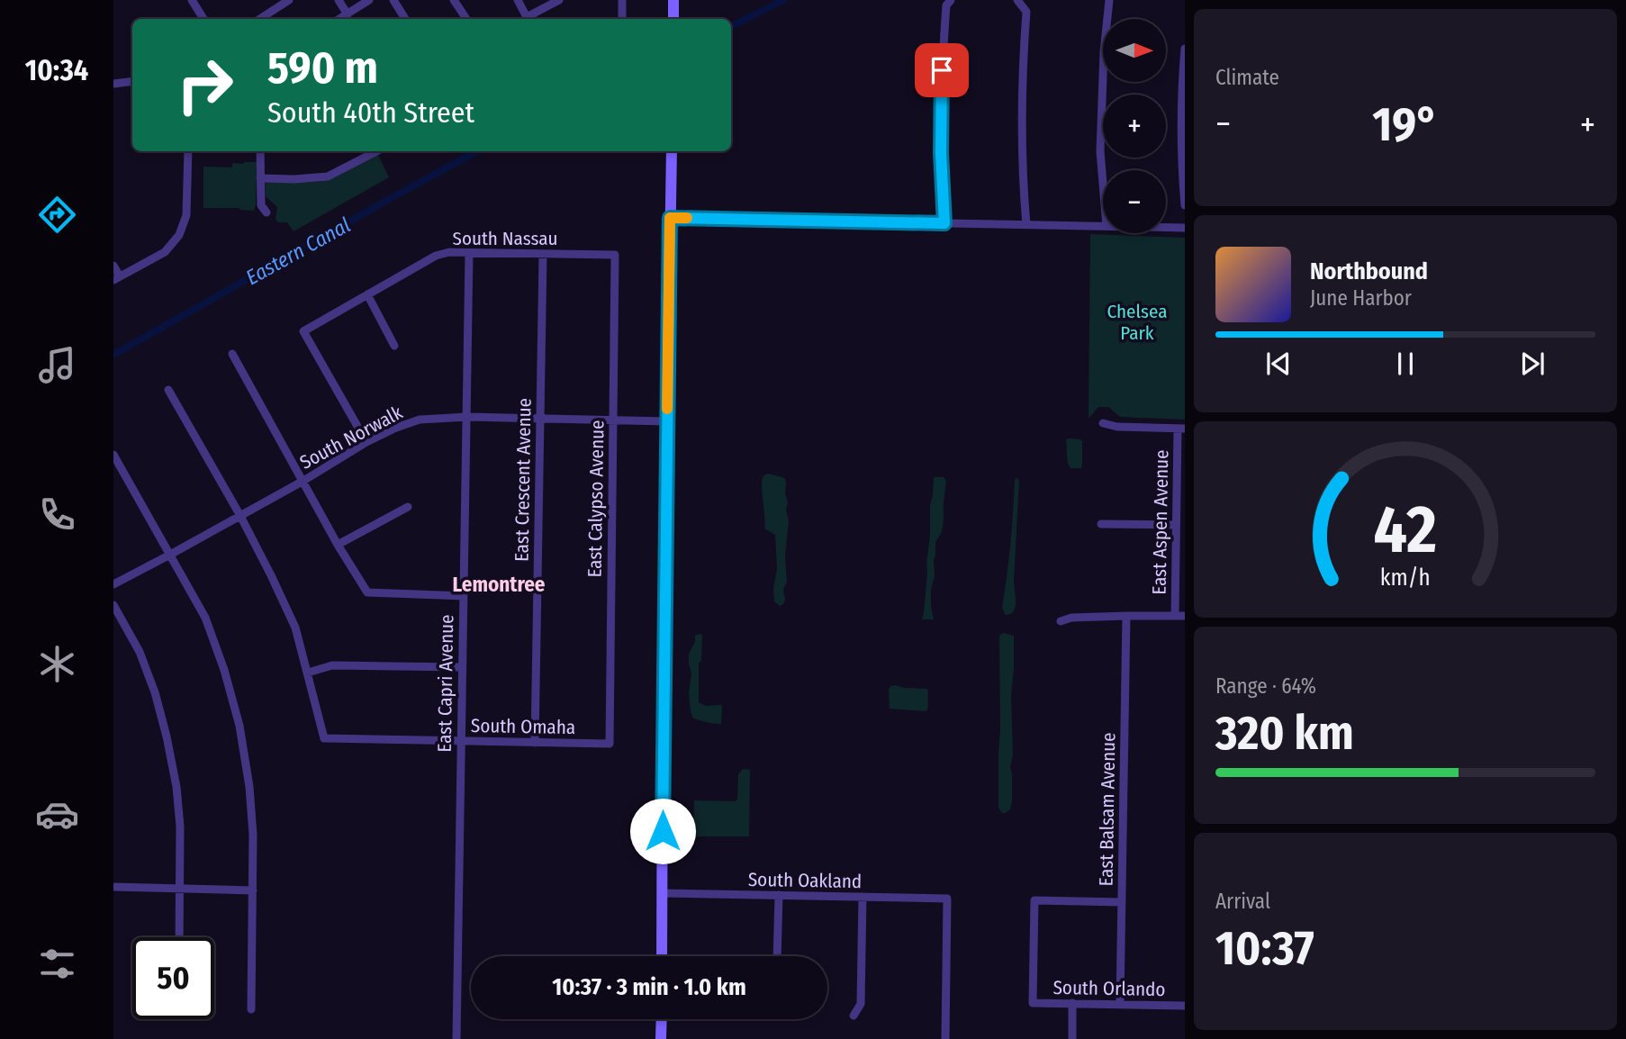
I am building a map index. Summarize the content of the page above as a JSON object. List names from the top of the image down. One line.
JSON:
{"streets":{"street":["South Nassau","South Norwalk","East Crescent Avenue","East Calypso Avenue","East Aspen Avenue","East Capri Avenue","South Omaha","East Balsam Avenue","South Oakland","South Orlando"]},"crossings":[["South Nassau","South Norwalk"],["South Nassau","East Crescent Avenue"],["South Nassau","East Calypso Avenue"],["South Nassau","East Capri Avenue"],["South Norwalk","East Crescent Avenue"],["South Norwalk","East Calypso Avenue"],["South Norwalk","East Capri Avenue"],["East Crescent Avenue","South Omaha"],["East Calypso Avenue","South Omaha"],["East Capri Avenue","South Omaha"],["East Balsam Avenue","South Orlando"]],"districts":["Lemontree"],"water":["Eastern Canal"],"parks":["Chelsea Park"],"north":"right","page":{"tabs":"10:34","tile":["Climate",["Range · 64%","320 km"],["Arrival","10:37"]],"map_buttons":["+","−"],"turn":["590 m","South 40th Street"],"heat":["−","19°","+"],"song":["Northbound","June Harbor"],"limit":"50","trip":"10:37 · 3 min · 1.0 km","gauge":["42","km/h"]}}
